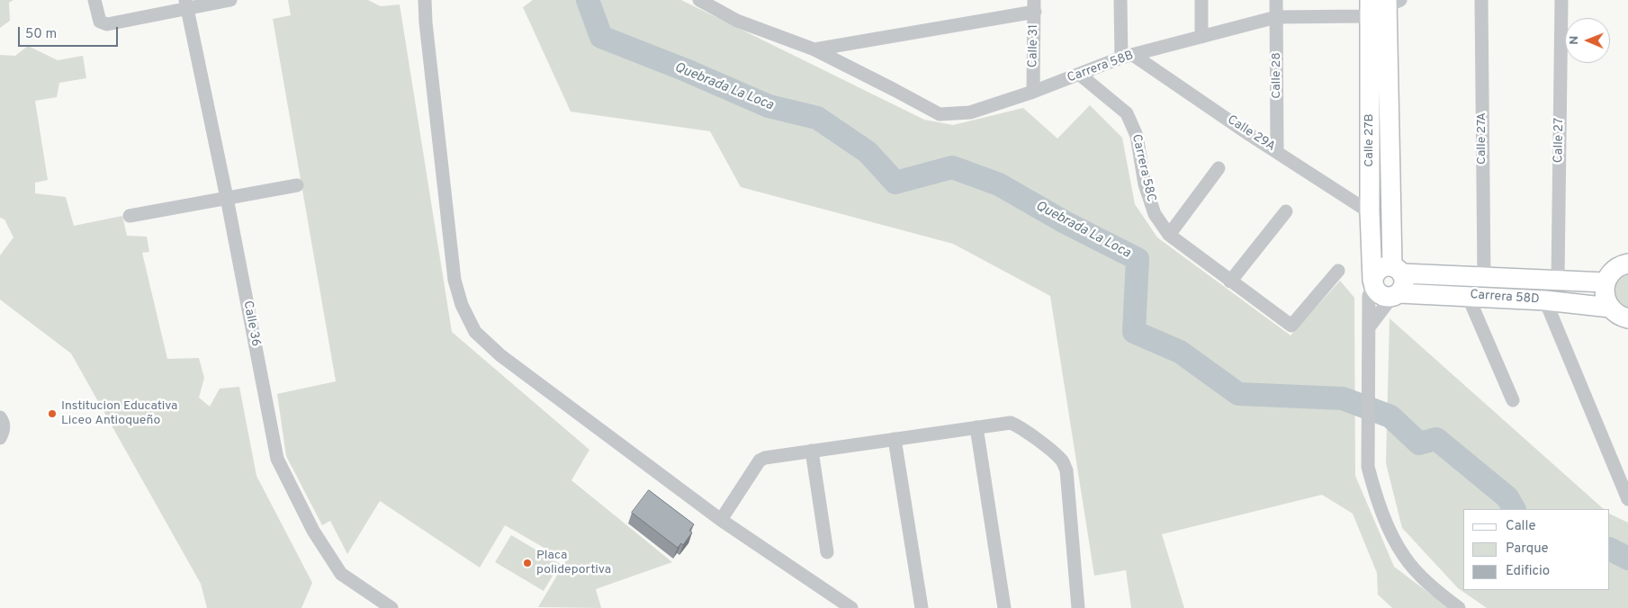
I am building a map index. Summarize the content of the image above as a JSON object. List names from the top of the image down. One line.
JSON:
{"streets":{"main road":["Calle 27B","Carrera 58D"],"street":["Calle 31","Carrera 58B","Calle 28","Calle 29A","Calle 27A","Calle 27","Carrera 58C","Calle 36"]},"crossings":[["Calle 31","Carrera 58B"],["Carrera 58B","Calle 28"],["Carrera 58B","Calle 29A"],["Carrera 58B","Calle 27B"],["Carrera 58B","Carrera 58C"],["Calle 28","Calle 29A"],["Calle 29A","Calle 27B"],["Calle 27A","Carrera 58D"],["Calle 27B","Carrera 58D"],["Calle 27","Carrera 58D"]],"water":["Quebrada La Loca"],"places":["Institucion Educativa Liceo Antioqueño","Placa polideportiva"],"legend":["Calle","Parque","Edificio"],"scale_bar":"50 m","north":"left"}
